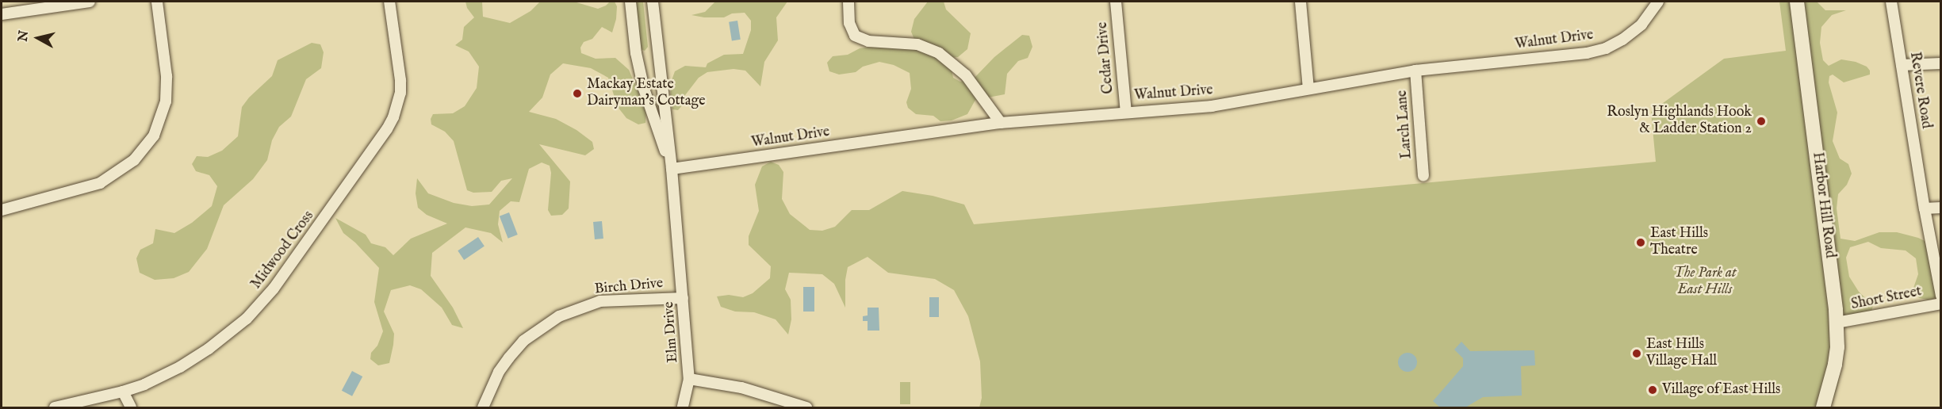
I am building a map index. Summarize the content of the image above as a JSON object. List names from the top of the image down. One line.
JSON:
{"streets":{"street":["Walnut Drive","Cedar Drive","Revere Road","Larch Lane","Harbor Hill Road","Midwood Cross","Birch Drive","Short Street","Elm Drive"]},"crossings":[["Walnut Drive","Cedar Drive"],["Walnut Drive","Larch Lane"],["Walnut Drive","Elm Drive"],["Harbor Hill Road","Short Street"],["Birch Drive","Elm Drive"]],"parks":["The Park at East Hills"],"places":["Mackay Estate Dairyman's Cottage","Roslyn Highlands Hook & Ladder Station 2","East Hills Theatre","East Hills Village Hall","Village of East Hills"],"north":"left"}
